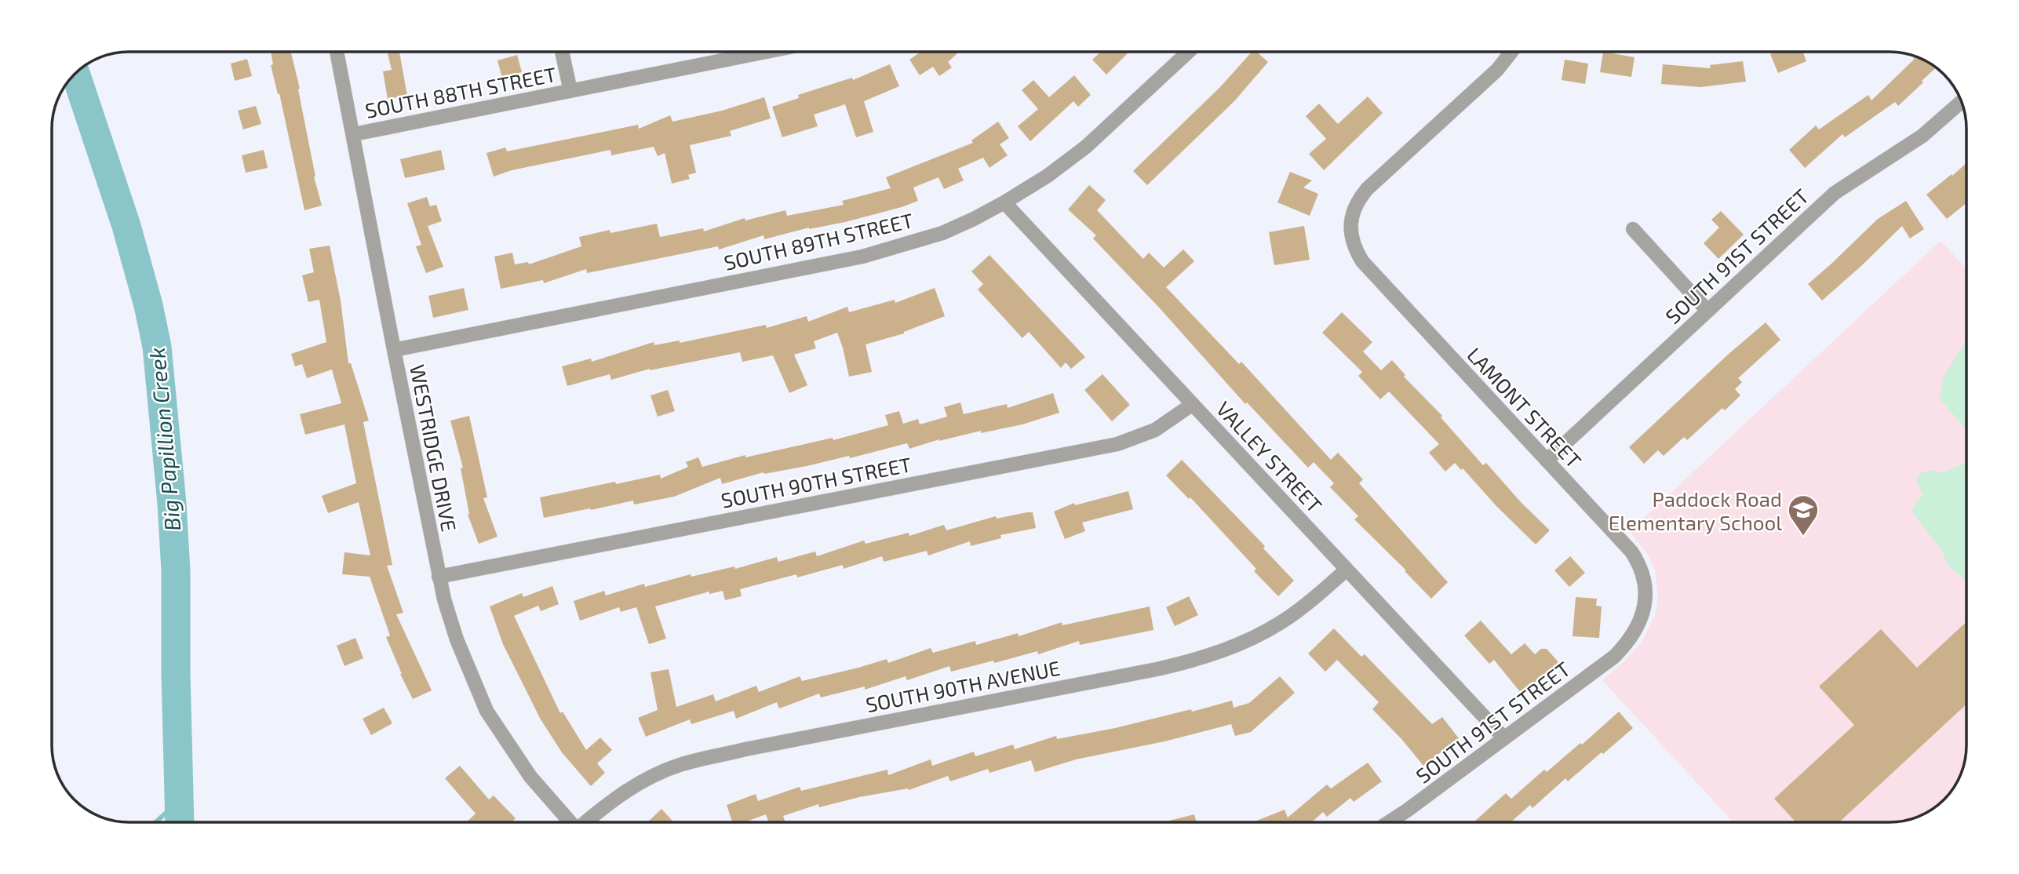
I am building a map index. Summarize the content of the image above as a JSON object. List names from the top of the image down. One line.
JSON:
{"streets":{"street":["SOUTH 88TH STREET","SOUTH 89TH STREET","SOUTH 91ST STREET","LAMONT STREET","WESTRIDGE DRIVE","VALLEY STREET","SOUTH 90TH STREET","SOUTH 90TH AVENUE"]},"crossings":[["SOUTH 88TH STREET","WESTRIDGE DRIVE"],["SOUTH 89TH STREET","WESTRIDGE DRIVE"],["SOUTH 89TH STREET","VALLEY STREET"],["SOUTH 91ST STREET","LAMONT STREET"],["SOUTH 91ST STREET","VALLEY STREET"],["WESTRIDGE DRIVE","SOUTH 90TH STREET"],["VALLEY STREET","SOUTH 90TH STREET"],["VALLEY STREET","SOUTH 90TH AVENUE"]],"water":["Big Papillion Creek"],"places":{"school or university":["Paddock Road Elementary School"]}}
